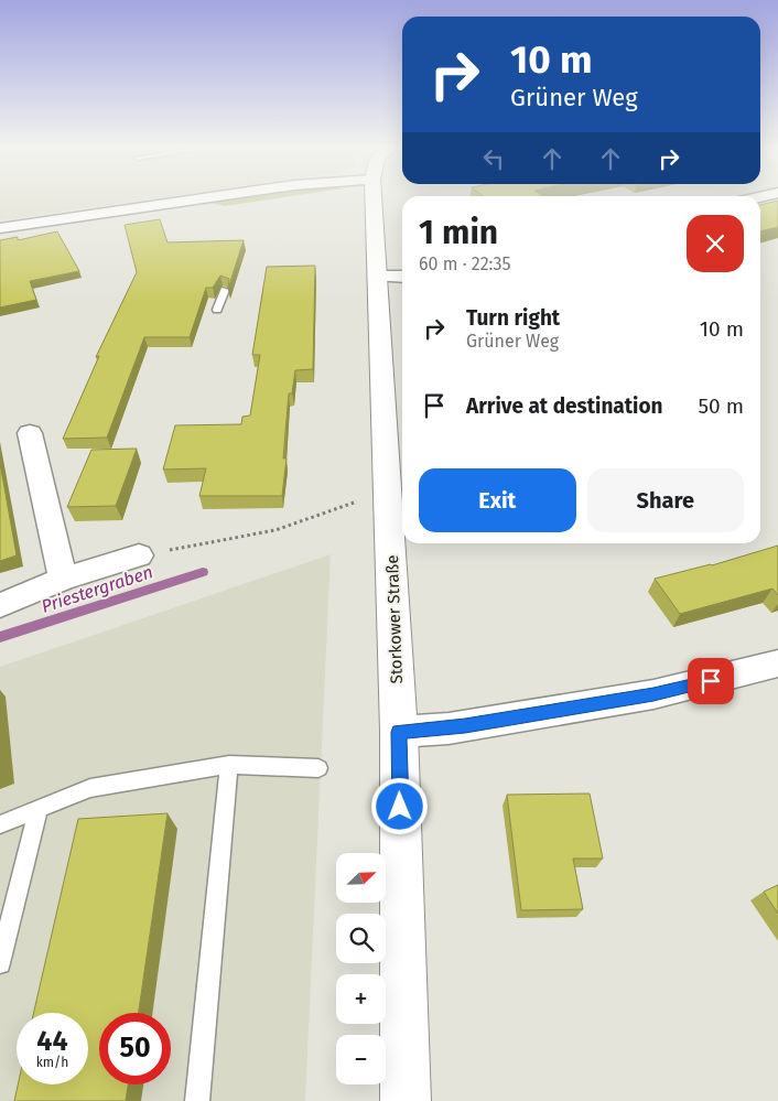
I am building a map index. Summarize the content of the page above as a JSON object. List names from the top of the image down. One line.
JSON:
{"streets":{"main road":["Storkower Straße"]},"water":["Priestergraben"],"north":"top right","page":{"turn":["10 m","Grüner Weg"],"heading":["1 min","60 m · 22:35"],"list":[{"name":"Turn right","note":"Grüner Weg","value":"10 m"},{"name":"Arrive at destination","value":"50 m"}],"buttons":["Exit","Share"],"map_buttons":["+","−"],"speed":"44 km/h","limit":"50"}}
